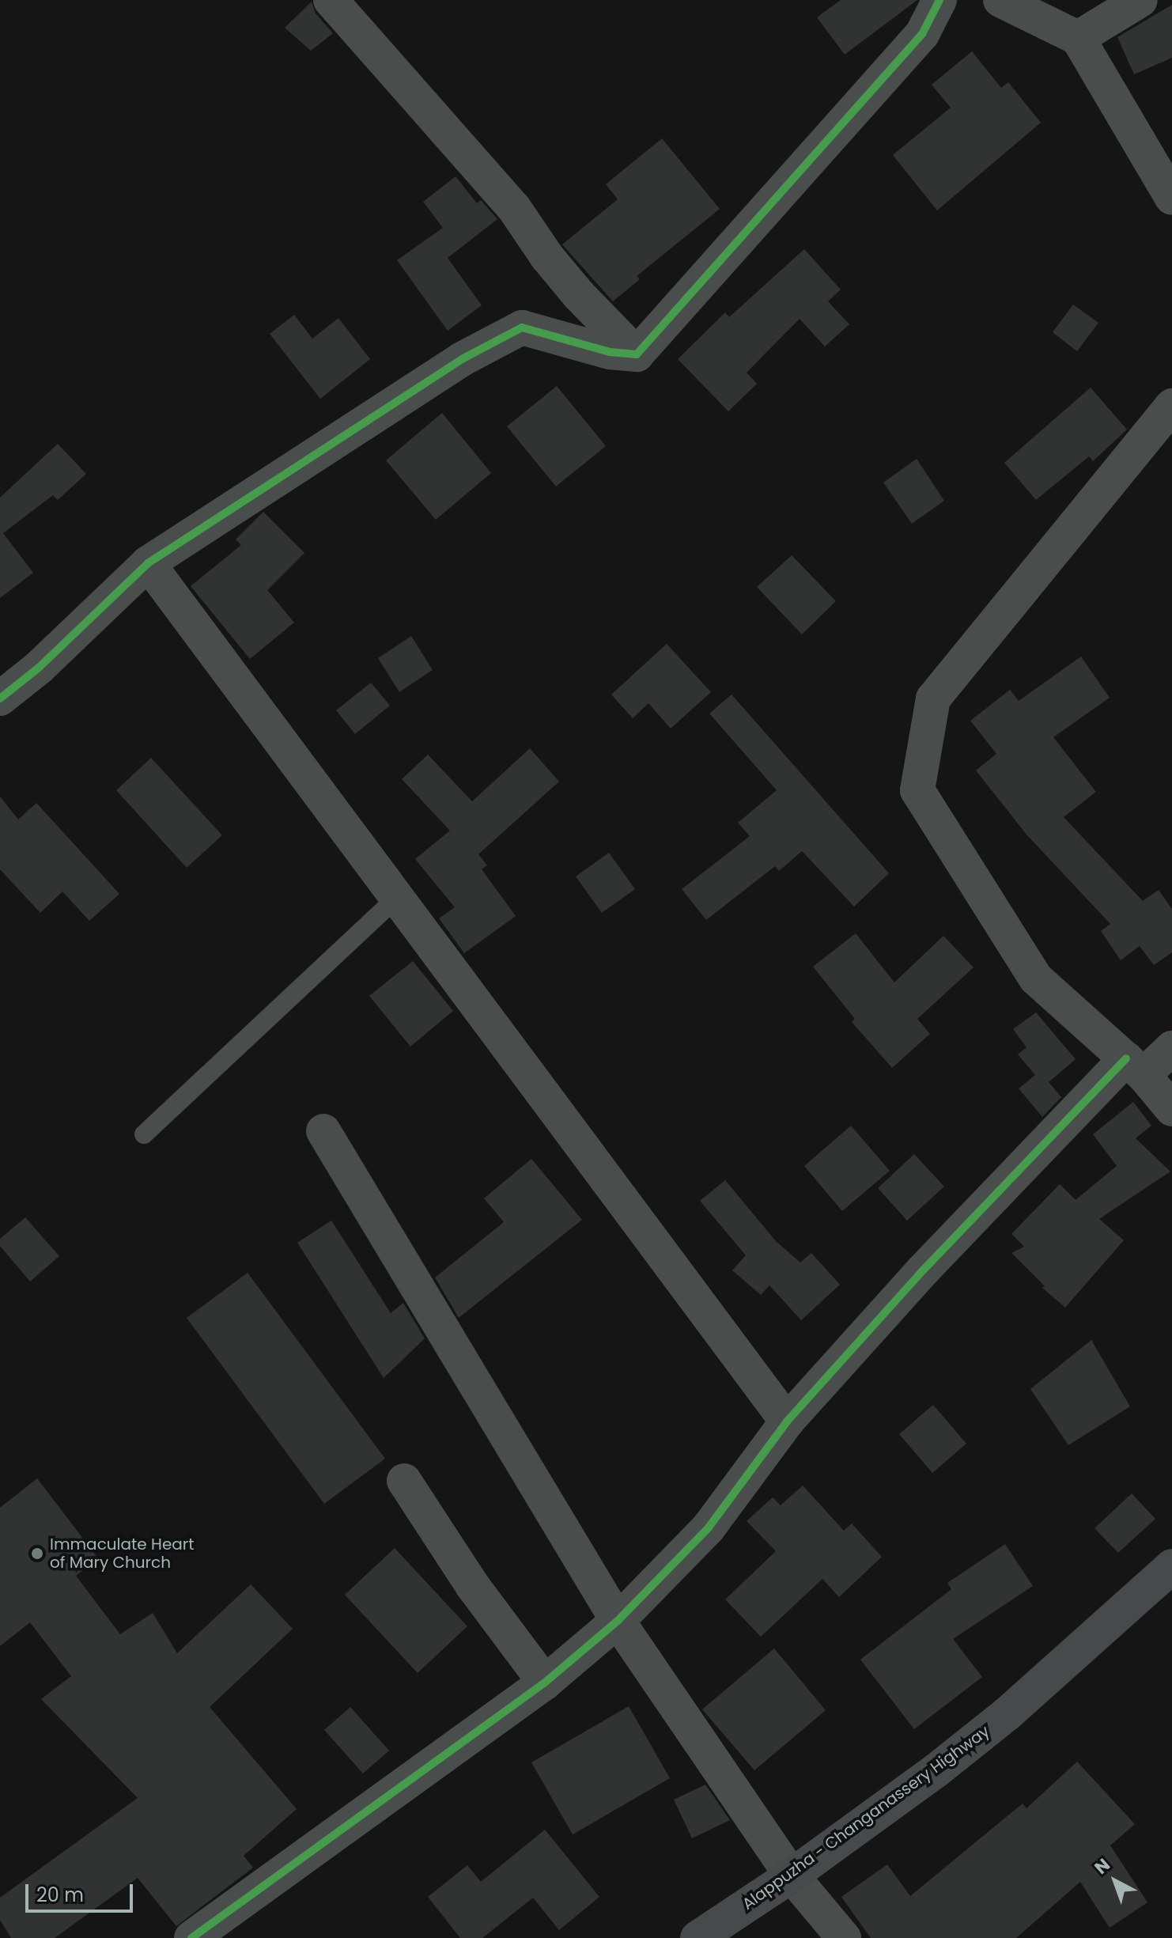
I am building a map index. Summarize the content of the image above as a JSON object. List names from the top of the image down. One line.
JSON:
{"streets":{"main road":["Alappuzha - Changanassery Highway"]},"places":["Immaculate Heart of Mary Church"],"scale_bar":"20 m","north":"top left"}
